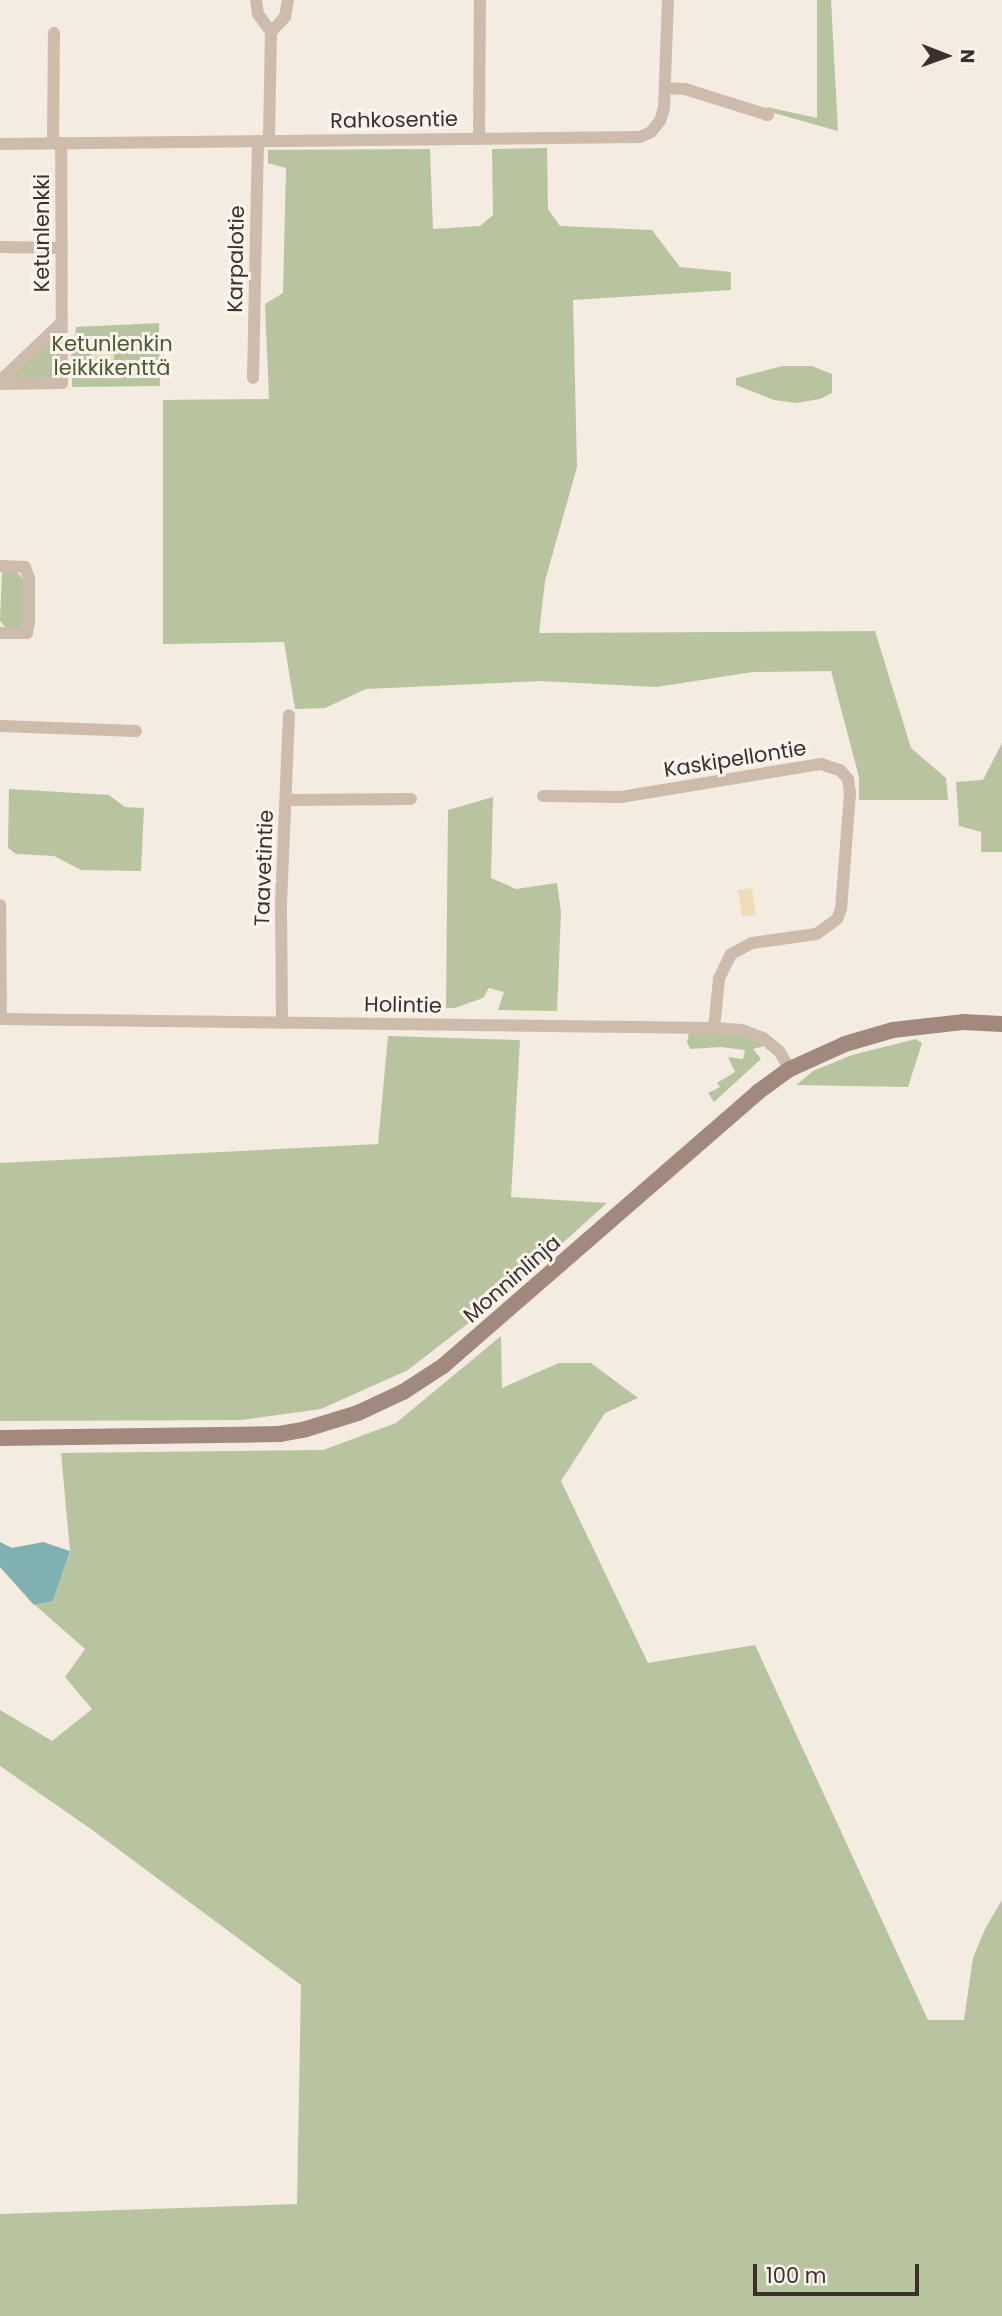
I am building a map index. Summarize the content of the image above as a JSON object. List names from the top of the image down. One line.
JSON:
{"streets":{"street":["Rahkosentie","Ketunlenkki","Karpalotie","Kaskipellontie","Taavetintie","Holintie","Monninlinja"]},"crossings":[["Rahkosentie","Ketunlenkki"],["Rahkosentie","Karpalotie"],["Kaskipellontie","Holintie"],["Taavetintie","Holintie"],["Holintie","Monninlinja"]],"parks":["Ketunlenkin leikkikenttä"],"scale_bar":"100 m","north":"right"}
